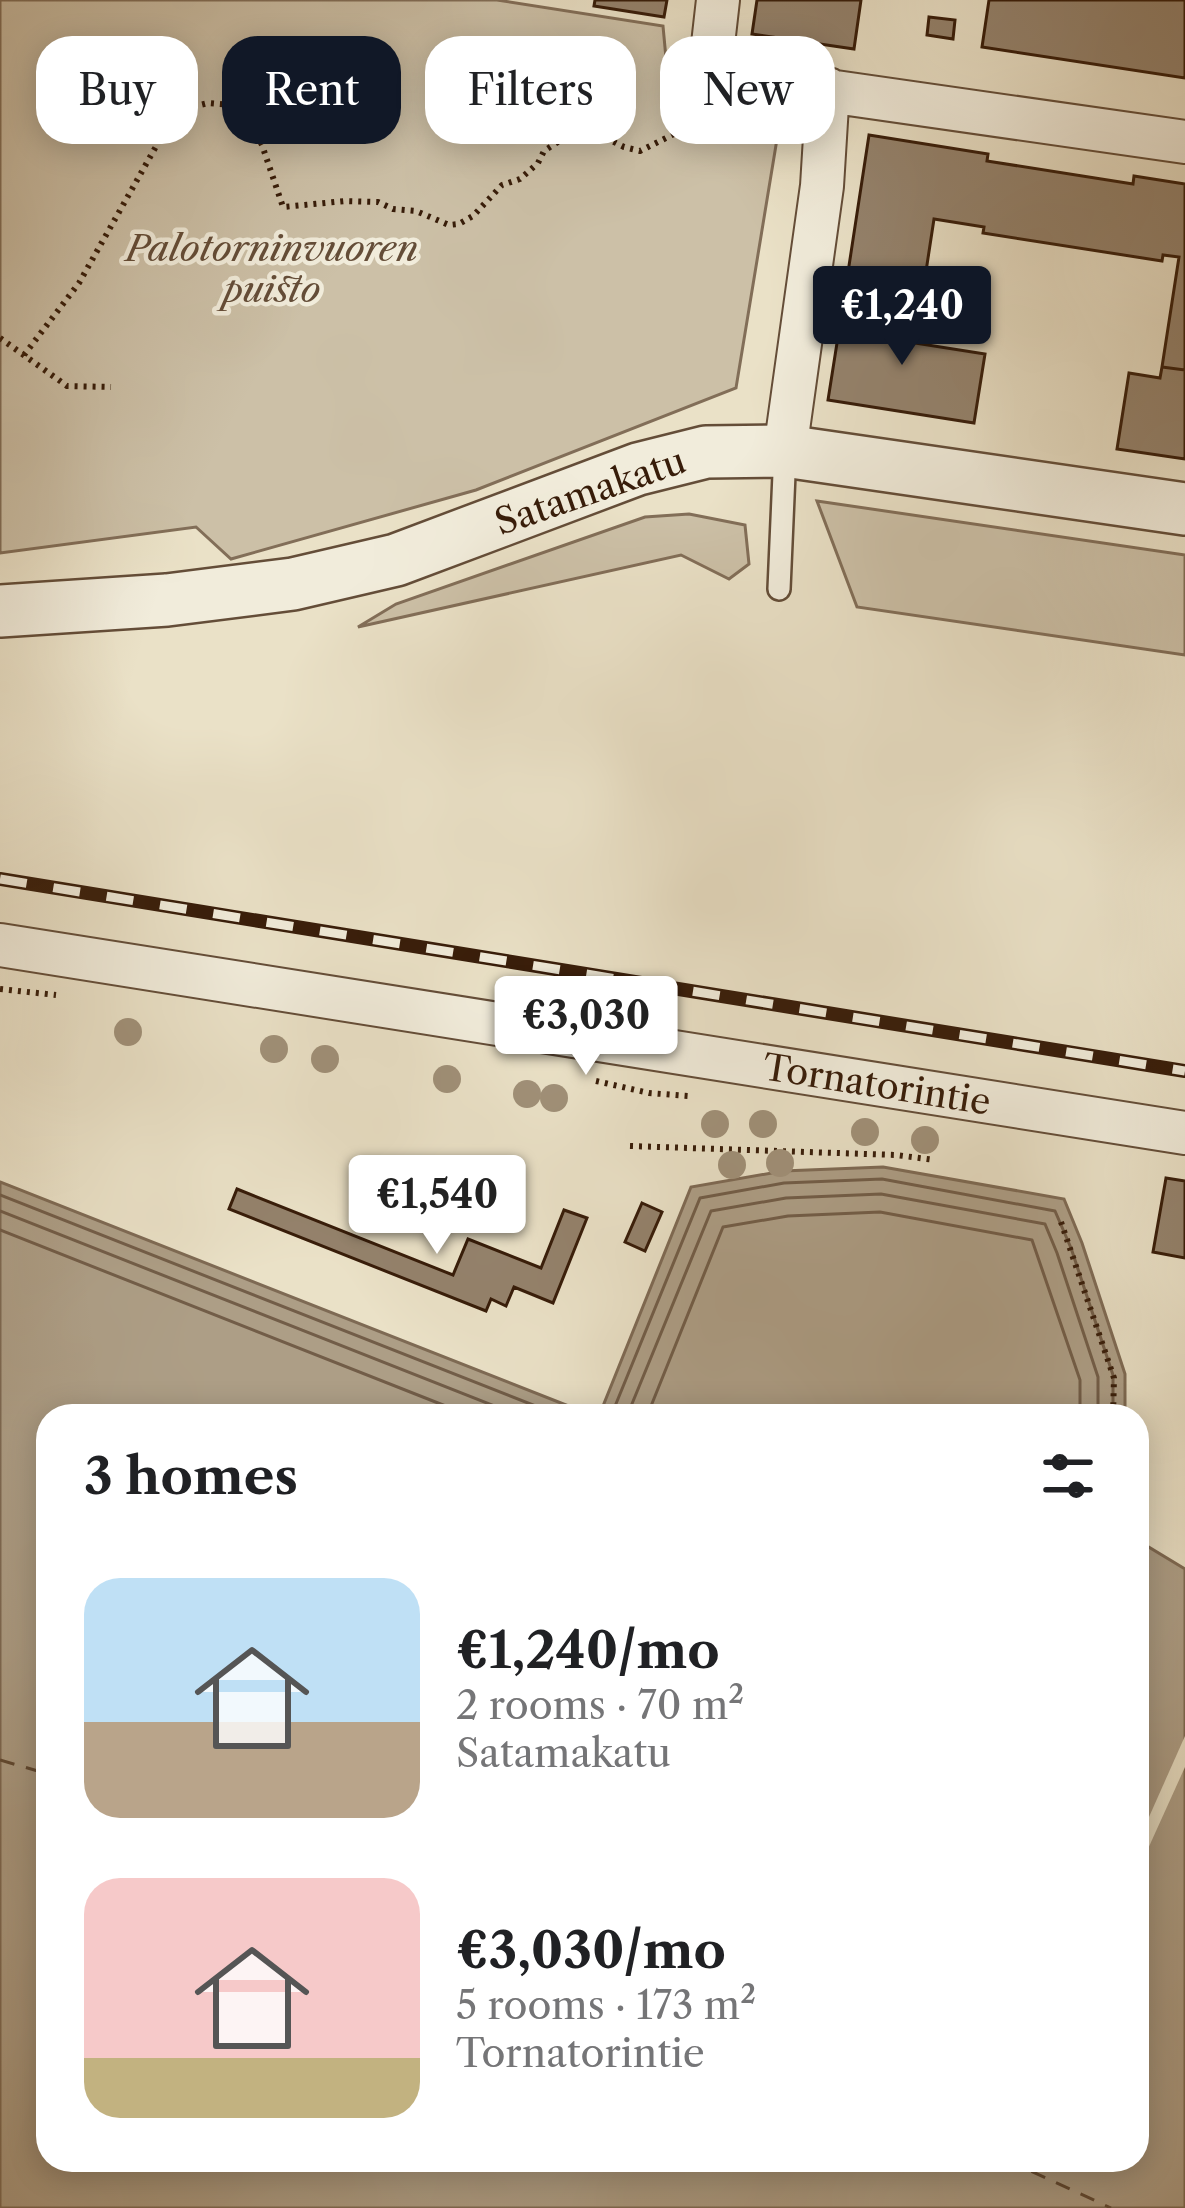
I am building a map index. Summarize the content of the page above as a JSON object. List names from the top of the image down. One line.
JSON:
{"streets":{"street":["Satamakatu","Tornatorintie"]},"parks":["Palotorninvuoren puisto"],"page":{"chip":["Buy","Rent","Filters","New"],"price":["€1,240","€3,030","€1,540"],"heading":"3 homes","list":[{"name":"€1,240/mo","note":"2 rooms · 70 m² · Satamakatu"},{"name":"€3,030/mo","note":"5 rooms · 173 m² · Tornatorintie"}]}}
